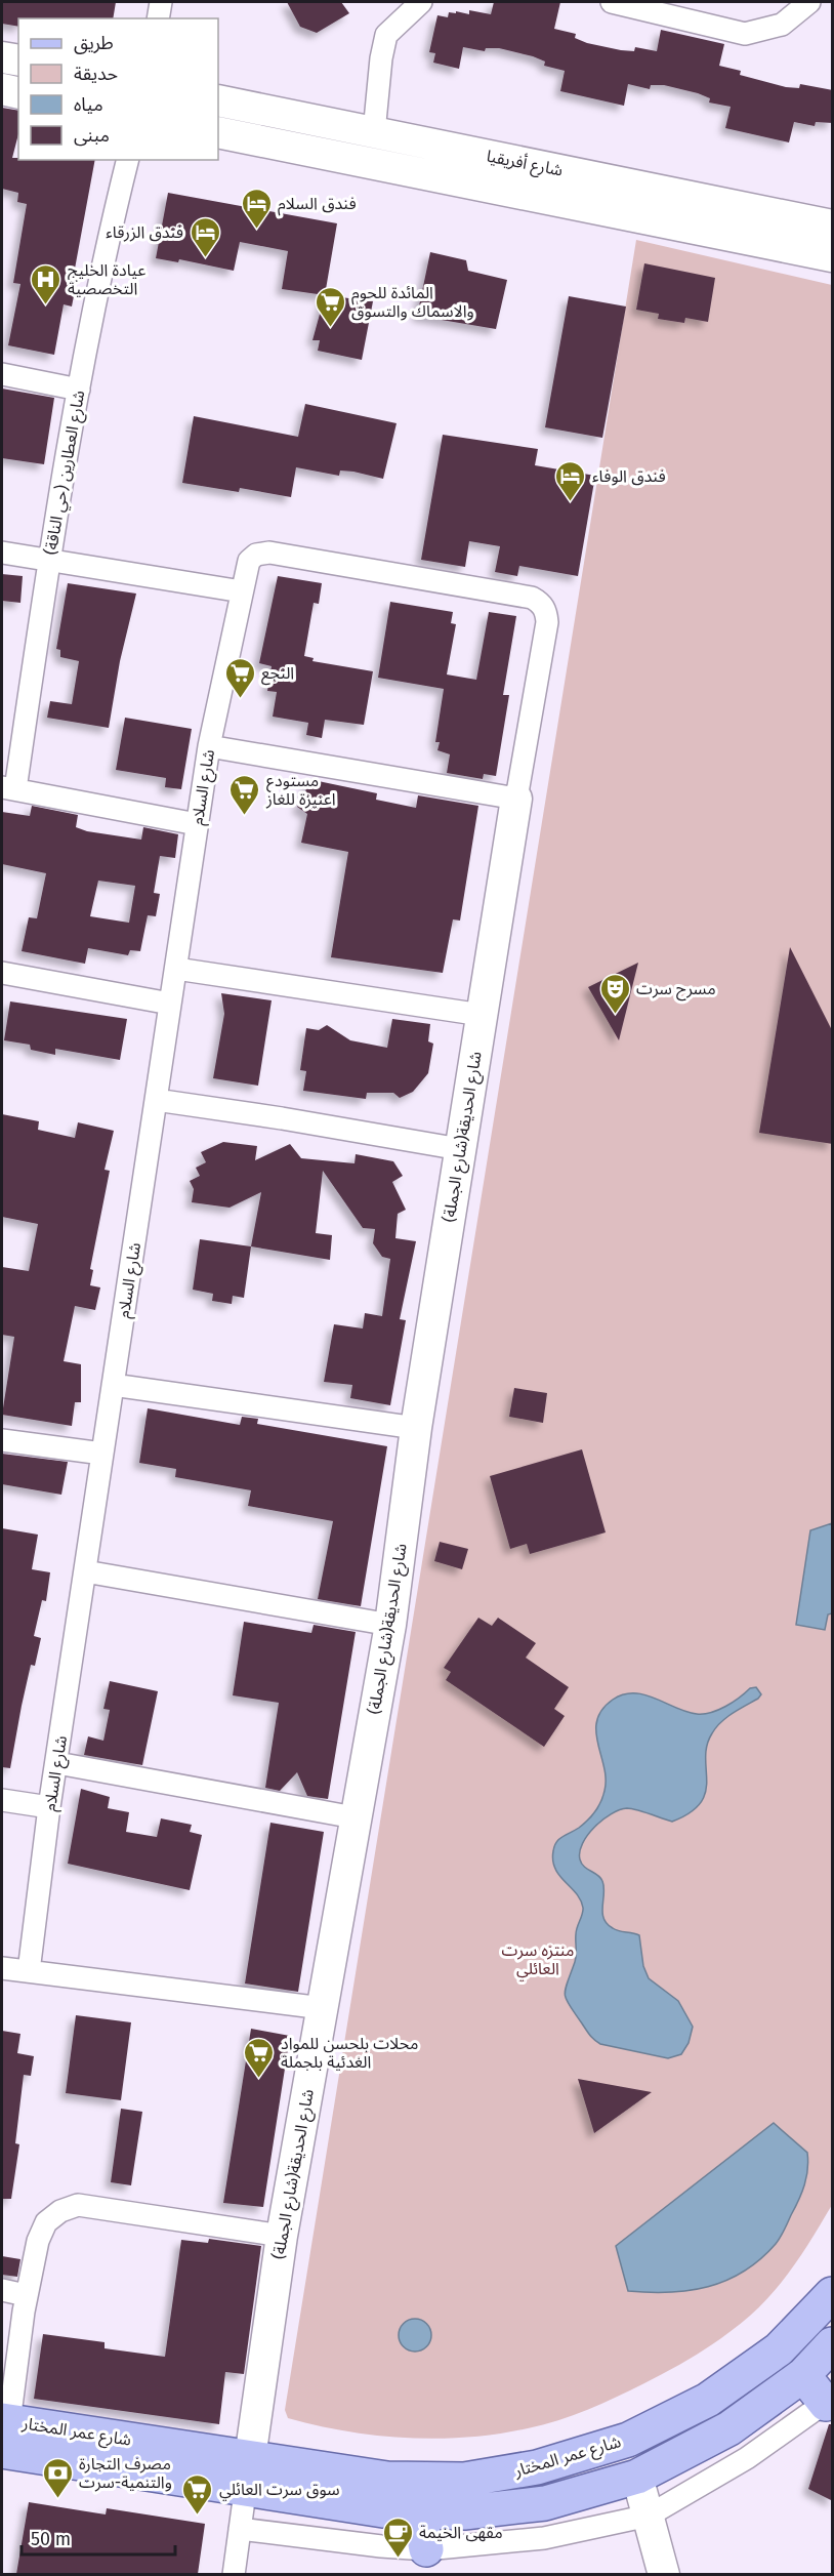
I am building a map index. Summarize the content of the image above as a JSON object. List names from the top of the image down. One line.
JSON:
{"streets":{"main road":["شارع عمر المختار"],"street":["شارع أفريقيا","شارع العطارين (حي الناقة)","شارع السلام","شارع الحديقة(شارع الجملة)"]},"crossings":[["شارع السلام","شارع الحديقة(شارع الجملة)"],["شارع الحديقة(شارع الجملة)","شارع عمر المختار"]],"parks":["منتزه سرت العائلي"],"places":{"hotel":["فندق السلام","فندق الزرقاء","فندق الوفاء"],"hospital":["عيادة الخليج التخصصية"],"supermarket":["المائدة للحوم والاسماك والتسوق","النجع","مستودع اعنيزة للغاز","محلات بلحسن للمواد الغدئية بلجملة","سوق سرت العائلي"],"theatre":["مسرح سرت"],"bank":["مصرف التجارة والتنمية-سرت"],"cafe":["مقهى الخيمة"]},"legend":["طريق","حديقة","مياه","مبنى"],"scale_bar":"50 m"}
